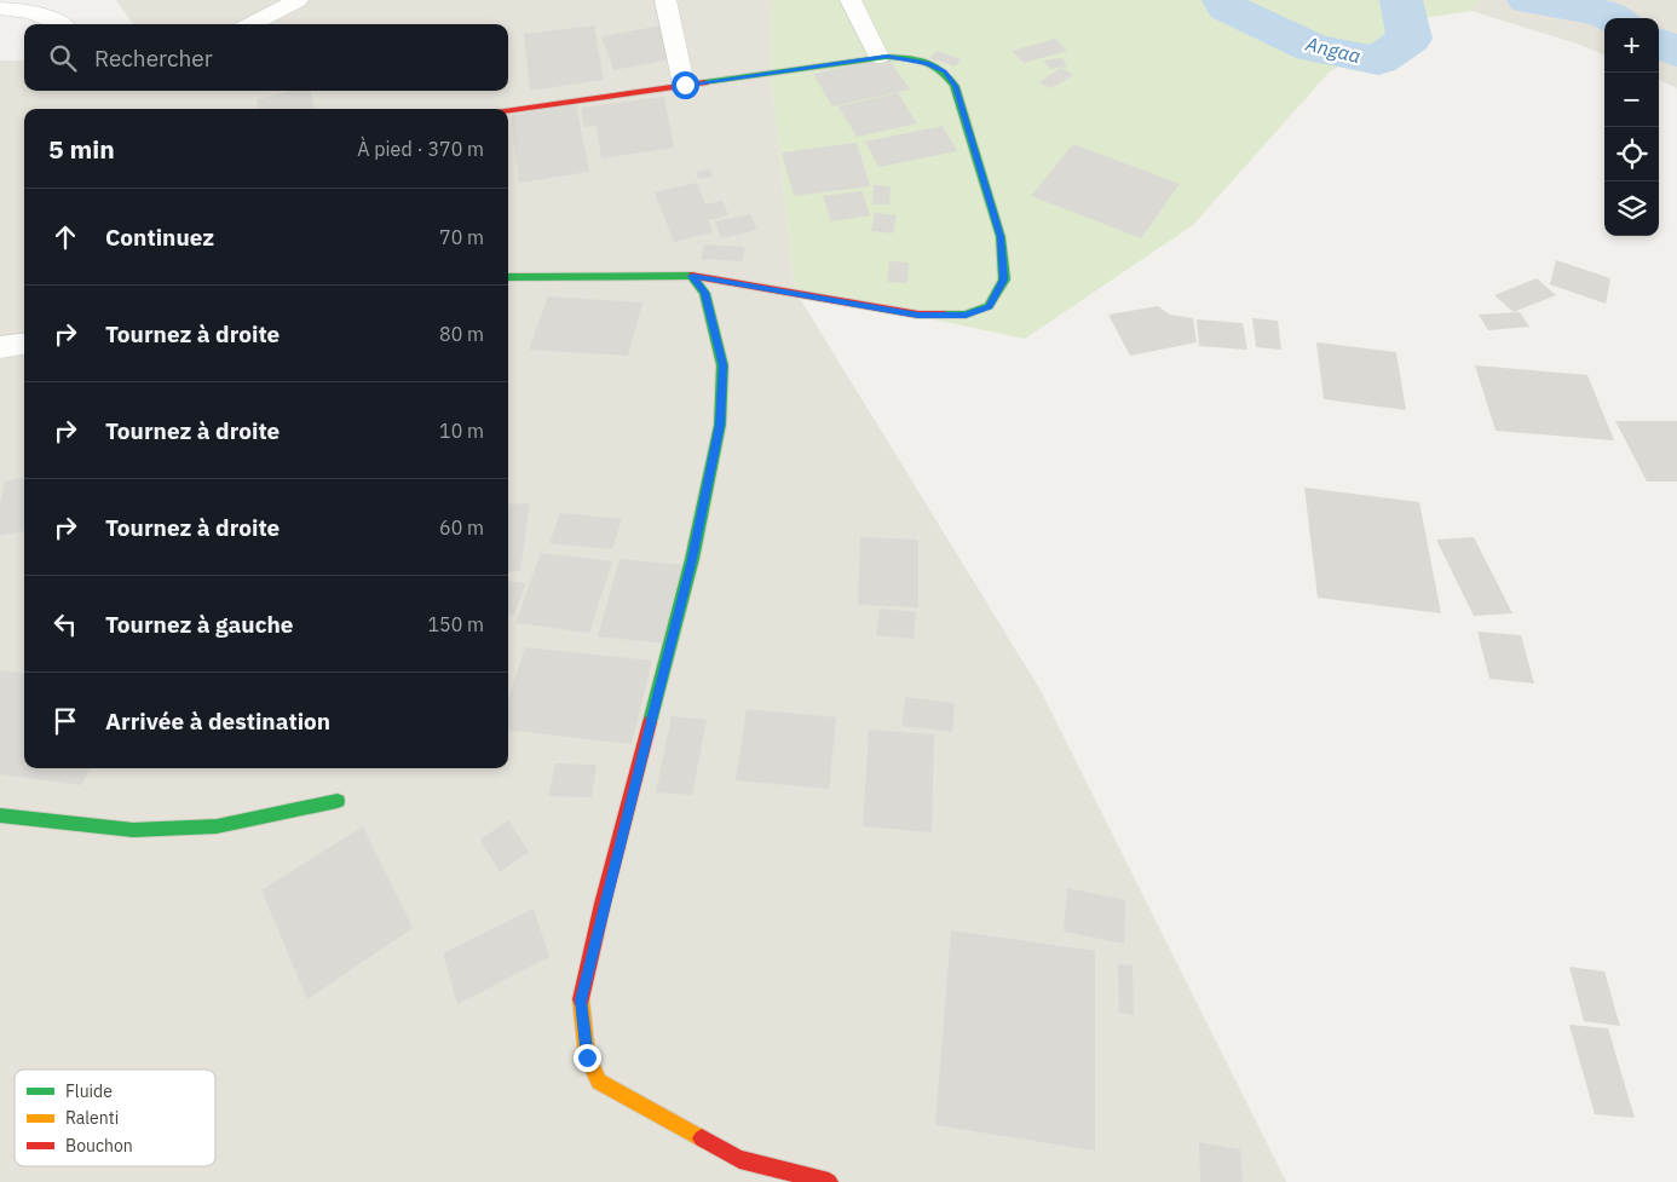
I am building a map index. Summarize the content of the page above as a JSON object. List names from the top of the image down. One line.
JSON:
{"water":["Angaa"],"legend":["Fluide","Ralenti","Bouchon"],"page":{"map_buttons":["+","−"],"search":"Rechercher","heading":["5 min","À pied · 370 m"],"list":[["Continuez","70 m"],["Tournez à droite","80 m"],["Tournez à droite","10 m"],["Tournez à droite","60 m"],["Tournez à gauche","150 m"],"Arrivée à destination"]}}
